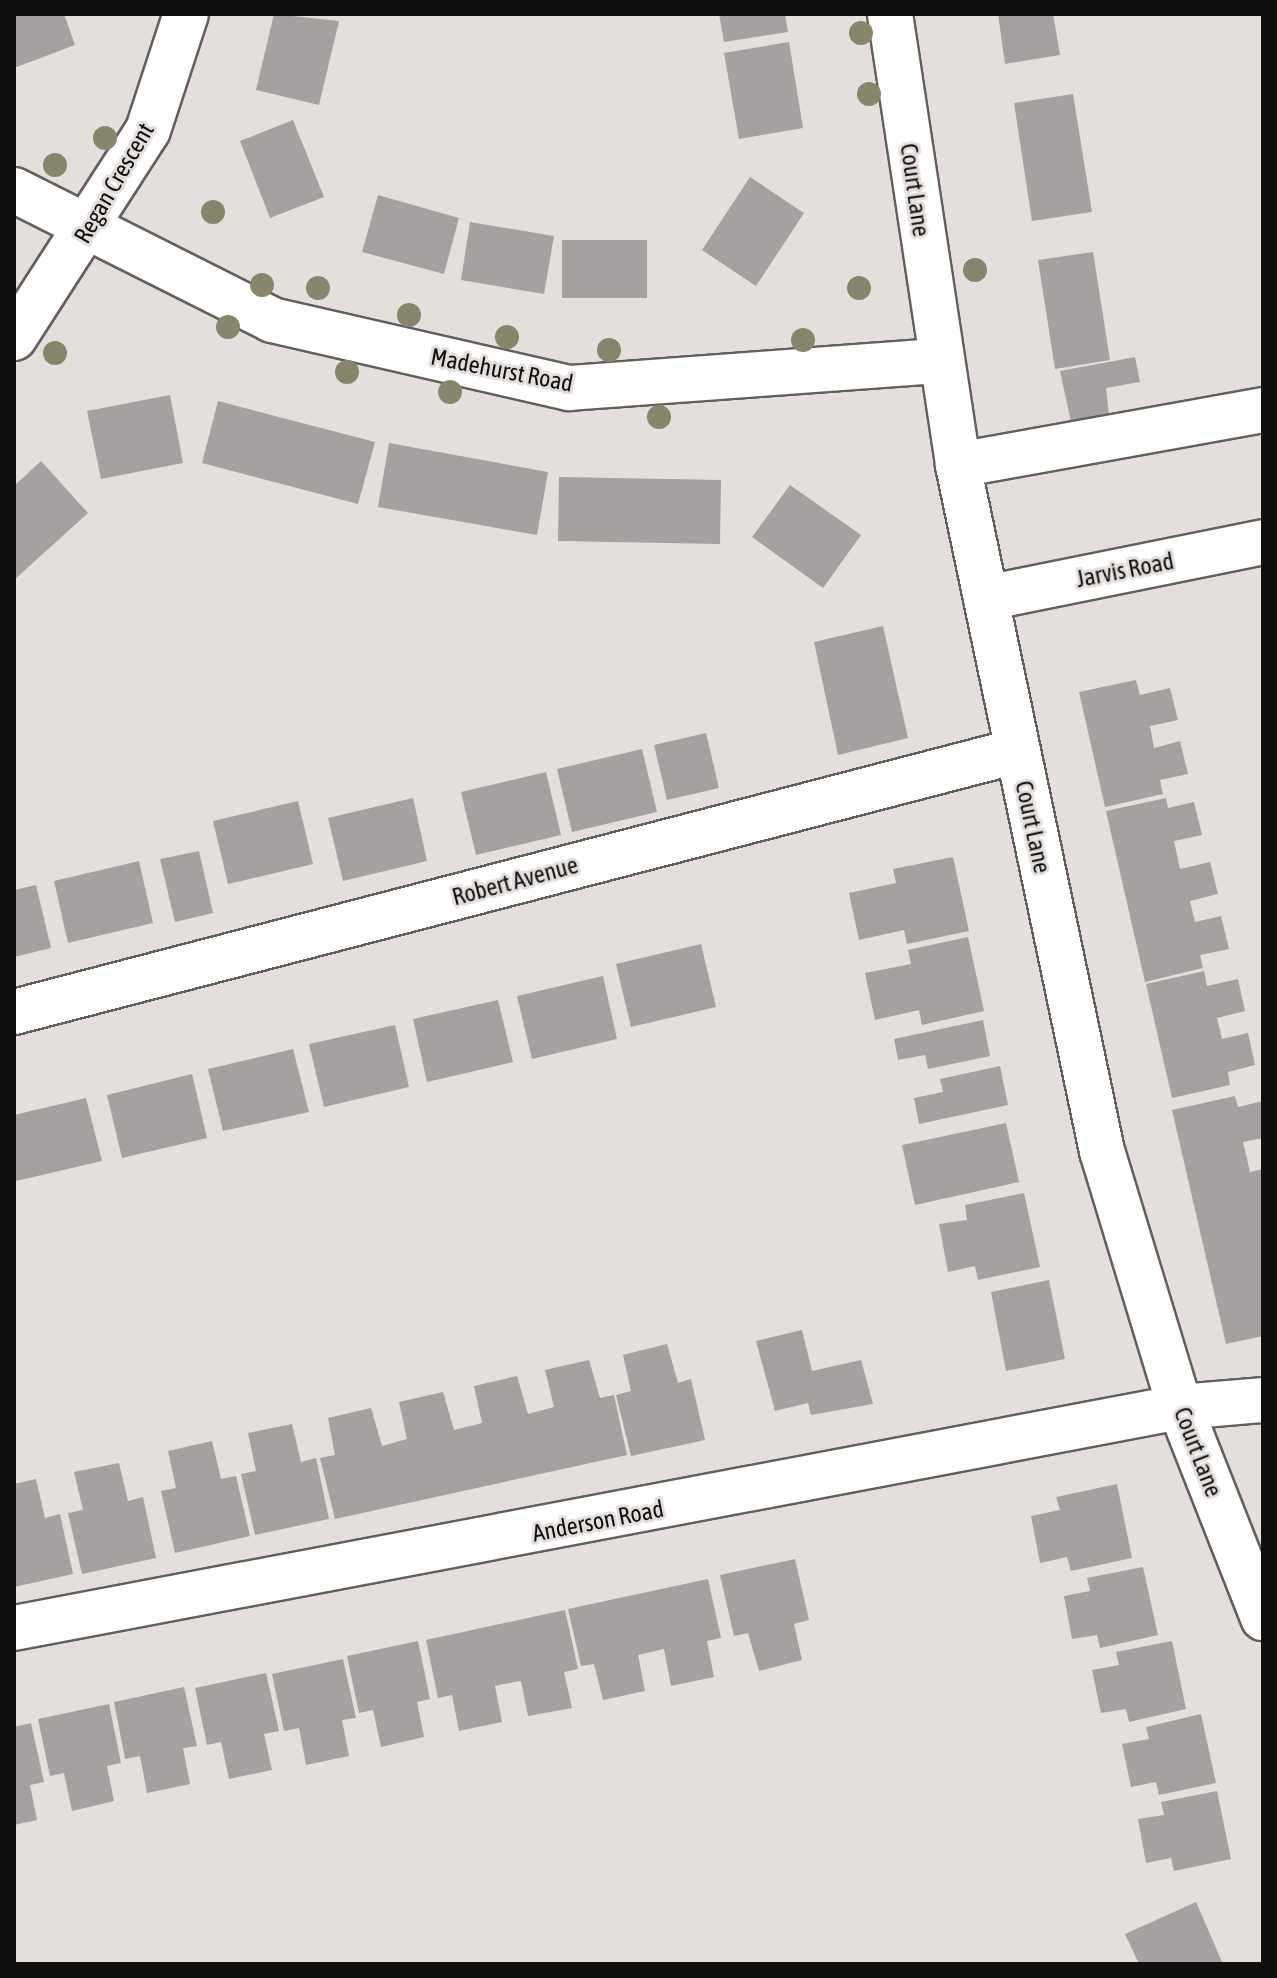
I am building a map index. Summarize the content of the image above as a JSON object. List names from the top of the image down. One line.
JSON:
{"streets":{"street":["Regan Crescent","Court Lane","Madehurst Road","Jarvis Road","Robert Avenue","Anderson Road"]},"crossings":[["Regan Crescent","Madehurst Road"],["Court Lane","Madehurst Road"],["Court Lane","Jarvis Road"],["Court Lane","Robert Avenue"],["Court Lane","Anderson Road"]]}
